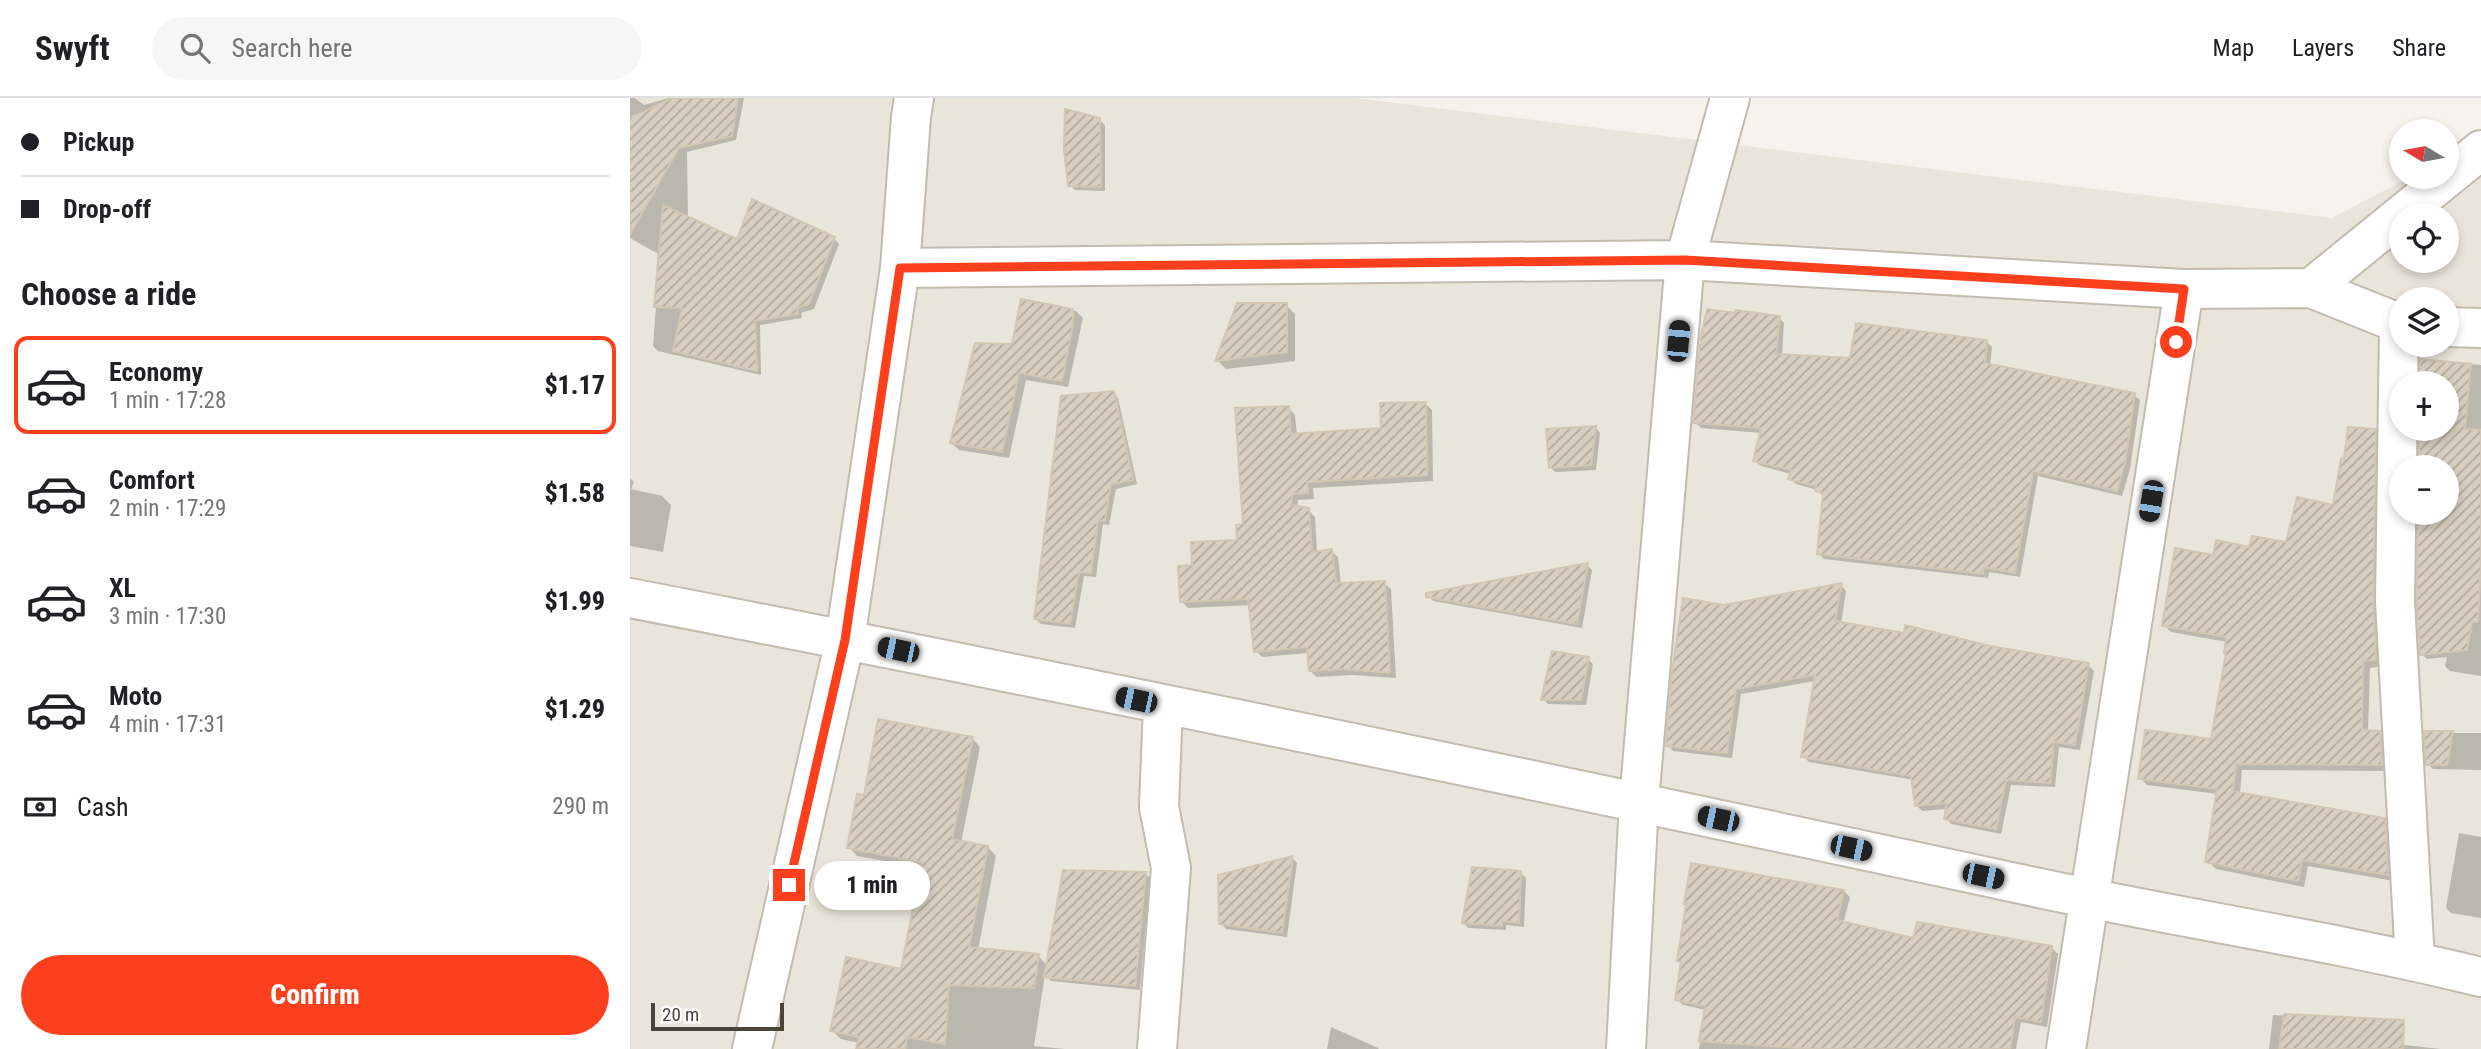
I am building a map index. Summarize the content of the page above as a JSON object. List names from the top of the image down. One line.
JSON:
{"scale_bar":"20 m","north":"left","page":{"header":"Swyft","search":"Search here","nav":["Map","Layers","Share"],"banner":["Pickup","Drop-off"],"map_buttons":["+","−"],"heading":"Choose a ride","list":[{"name":"Economy","note":"1 min · 17:28","value":"$1.17"},{"name":"Comfort","note":"2 min · 17:29","value":"$1.58"},{"name":"XL","note":"3 min · 17:30","value":"$1.99"},{"name":"Moto","note":"4 min · 17:31","value":"$1.29"}],"pay":["Cash","290 m"],"bubble":"1 min","buttons":"Confirm","scale":"20 m"}}
